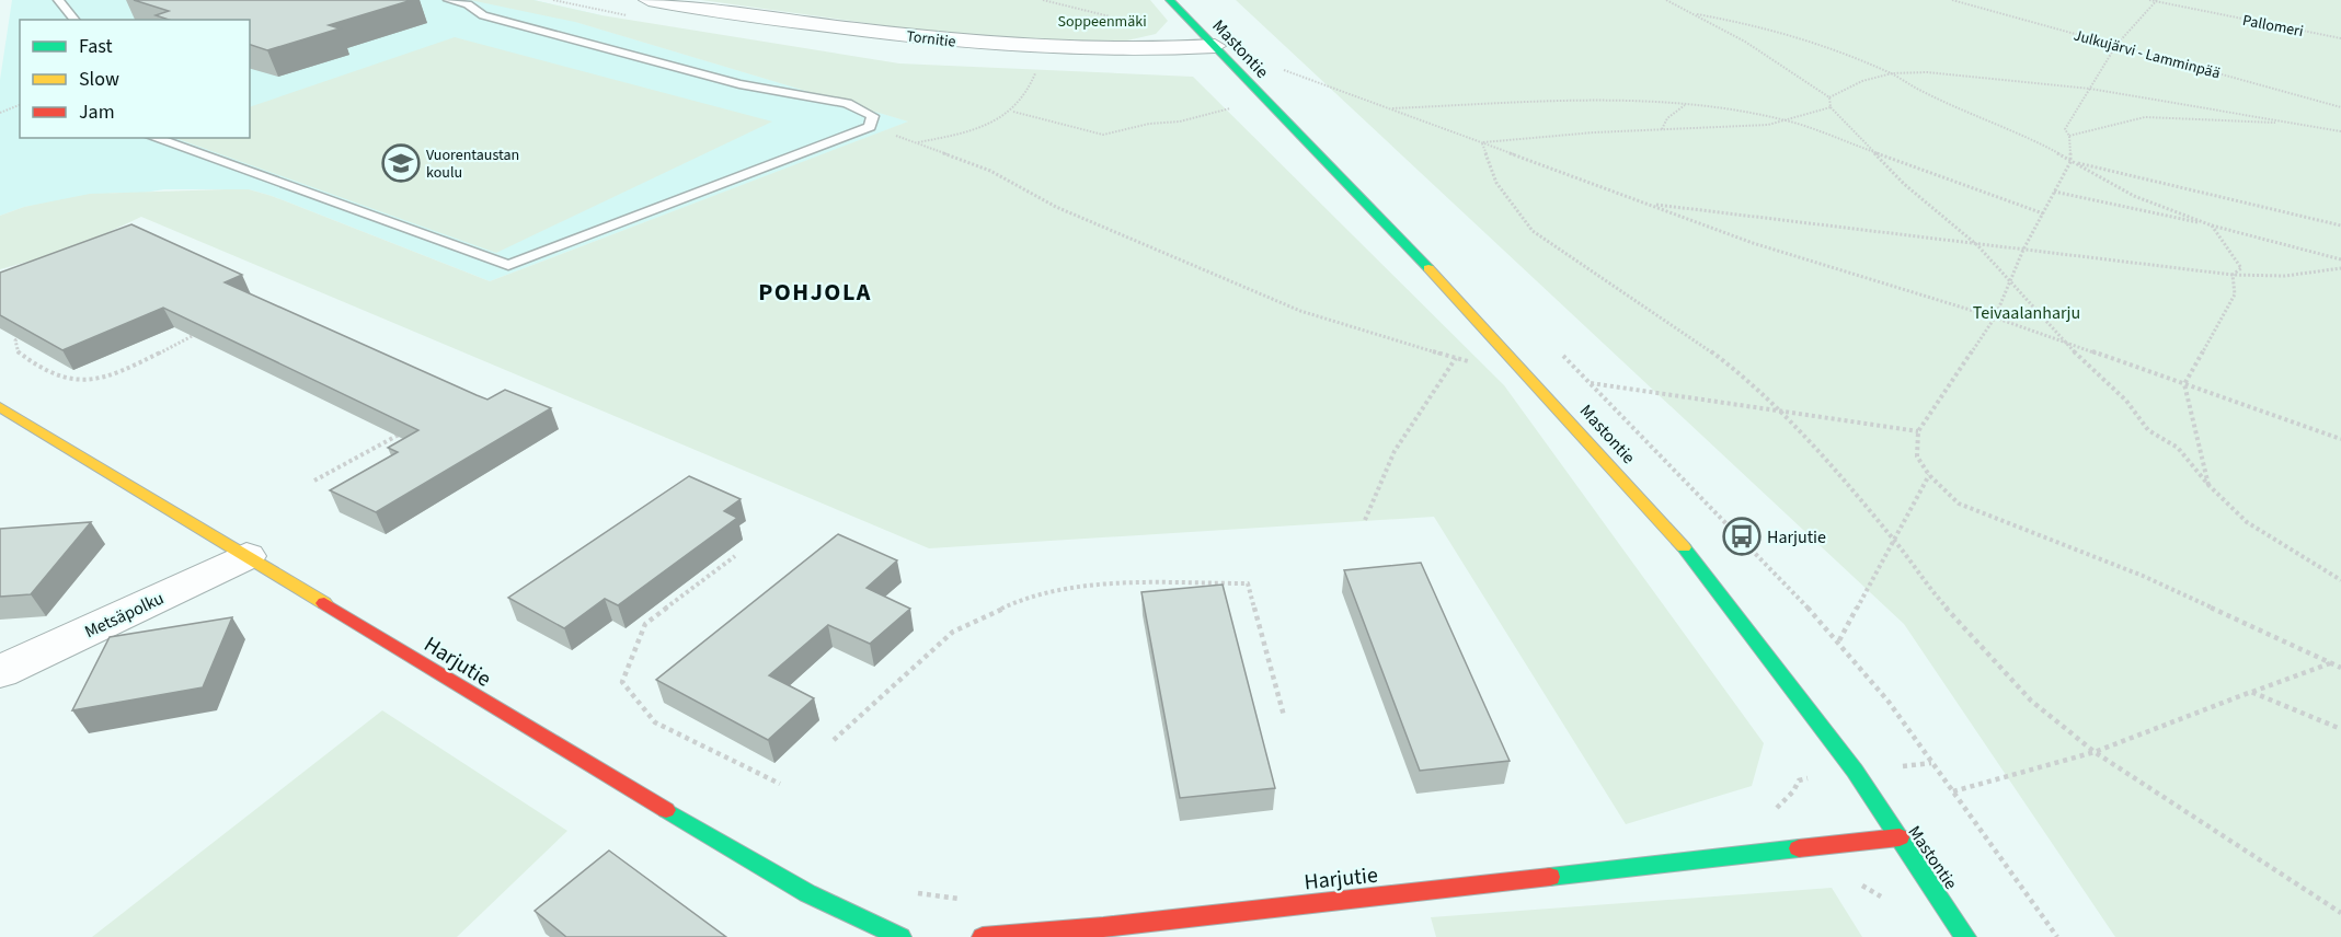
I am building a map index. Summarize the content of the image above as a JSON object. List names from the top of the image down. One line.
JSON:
{"streets":{"main road":["Mastontie","Harjutie"],"street":["Tornitie","Metsäpolku"],"path":["Pallomeri","Julkujärvi - Lamminpää"]},"crossings":[["Tornitie","Mastontie"],["Mastontie","Harjutie"],["Metsäpolku","Harjutie"]],"districts":["POHJOLA"],"parks":["Soppeenmäki","Teivaalanharju"],"places":{"school or university":["Vuorentaustan koulu"],"bus stop":["Harjutie"]},"legend":["Fast","Slow","Jam"]}
